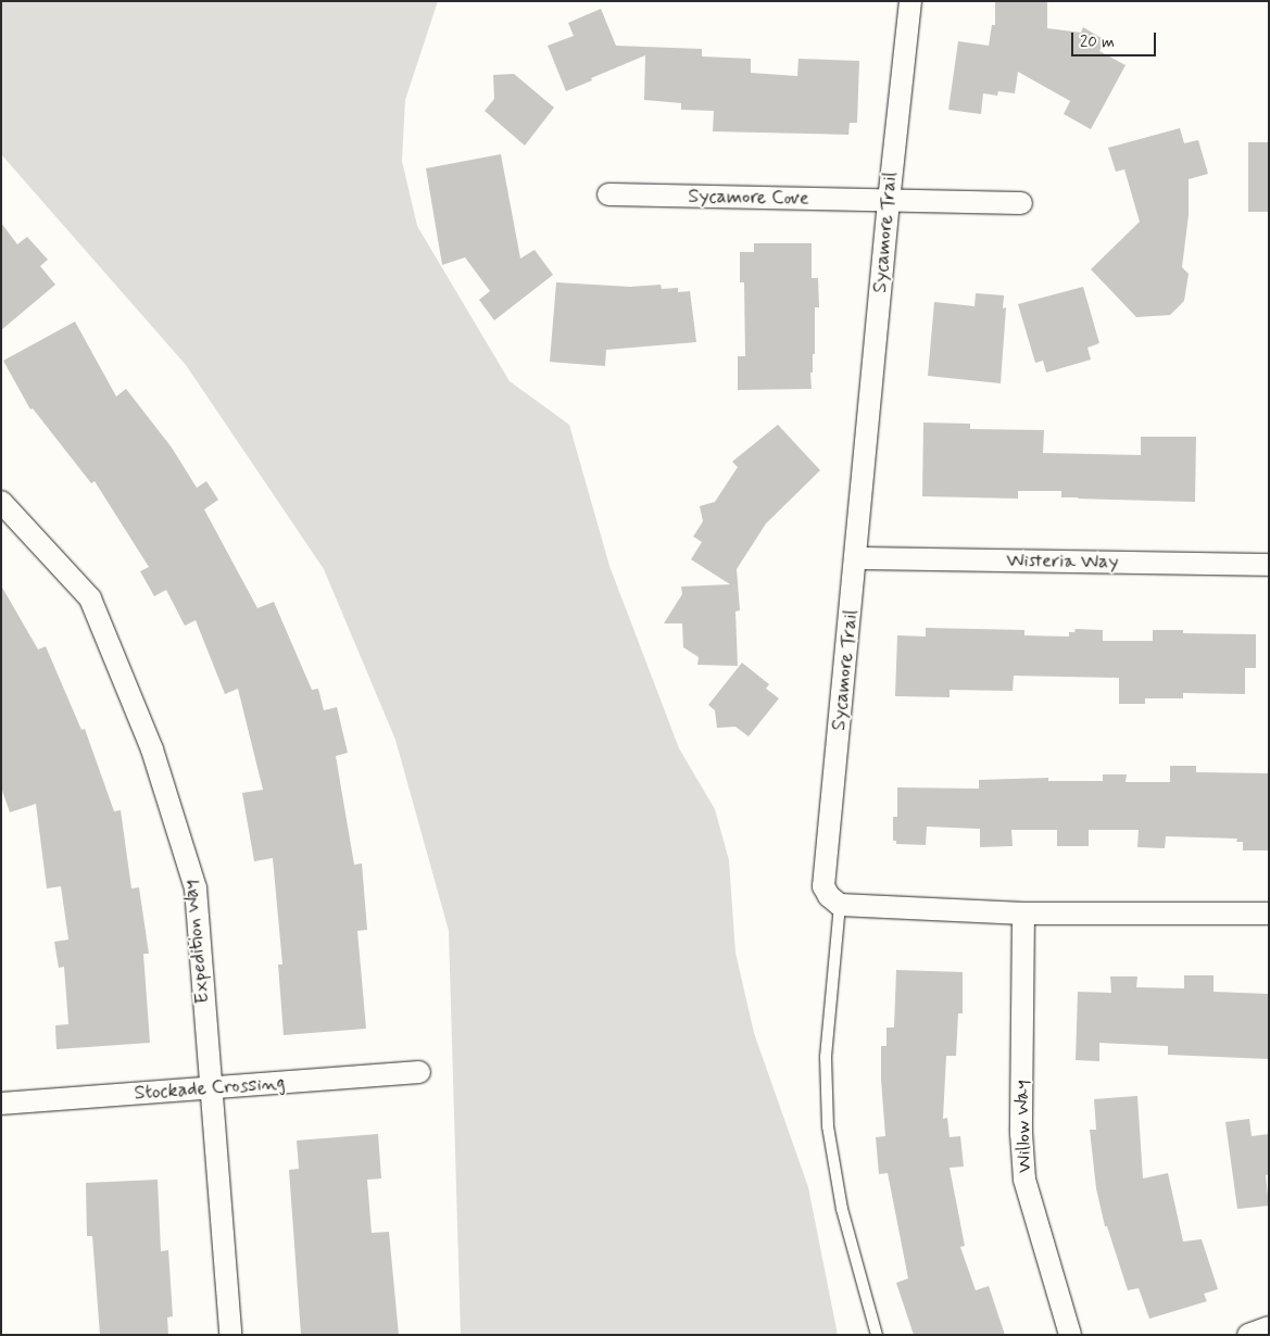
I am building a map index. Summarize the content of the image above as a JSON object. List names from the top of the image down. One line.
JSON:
{"streets":{"street":["Sycamore Cove","Sycamore Trail","Wisteria Way","Expedition Way","Stockade Crossing","Willow Way"]},"crossings":[["Sycamore Cove","Sycamore Trail"],["Sycamore Trail","Wisteria Way"],["Expedition Way","Stockade Crossing"]],"scale_bar":"20 m"}
